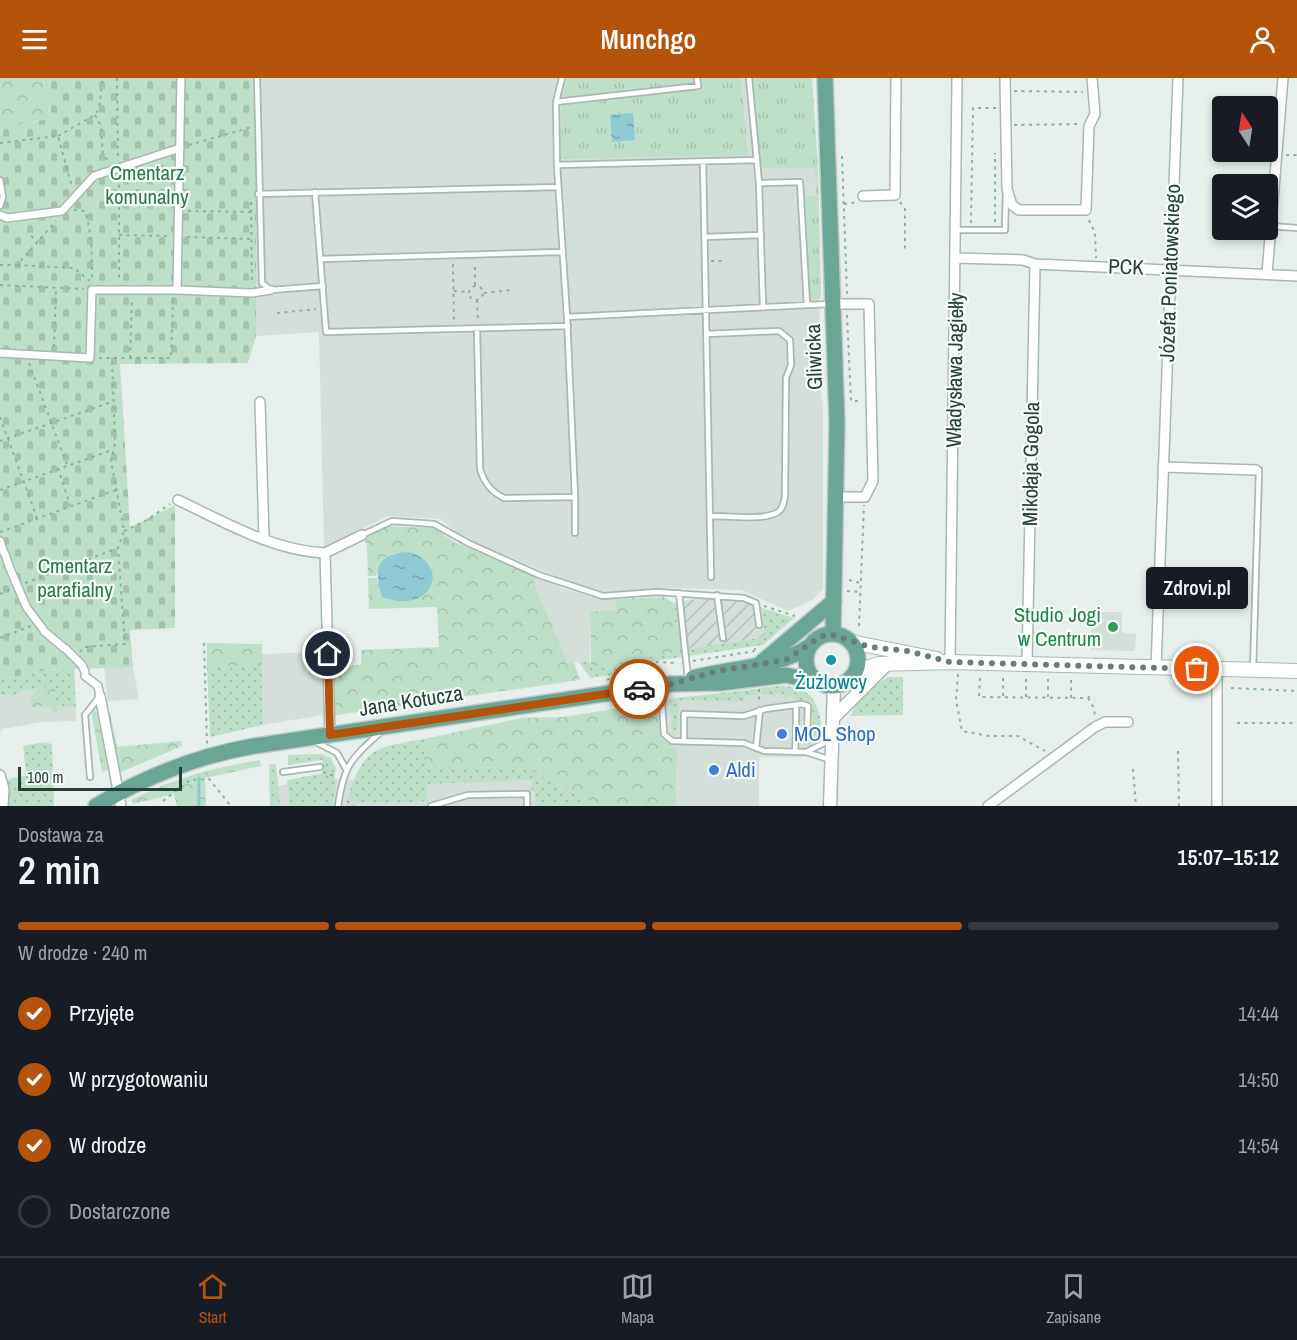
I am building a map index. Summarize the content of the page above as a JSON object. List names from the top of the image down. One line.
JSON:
{"streets":{"main road":["Gliwicka","Jana Kotucza"],"street":["PCK","Józefa Poniatowskiego","Władysława Jagiełły","Mikołaja Gogola"]},"crossings":[["PCK","Józefa Poniatowskiego"],["PCK","Władysława Jagiełły"],["PCK","Mikołaja Gogola"],["Gliwicka","Jana Kotucza"]],"parks":["Cmentarz komunalny","Cmentarz parafialny"],"places":["Studio Jogi w Centrum","Żużlowcy","Zdrovi.pl","MOL Shop","Aldi"],"scale_bar":"100 m","north":"top","page":{"header":"Munchgo","bubble":"Zdrovi.pl","scale":"100 m","heading":["2 min","Dostawa za","15:07–15:12"],"bar":"W drodze · 240 m","list":[["Przyjęte","14:44"],["W przygotowaniu","14:50"],["W drodze","14:54"],"Dostarczone"],"tabs":["Start","Mapa","Zapisane"]}}
